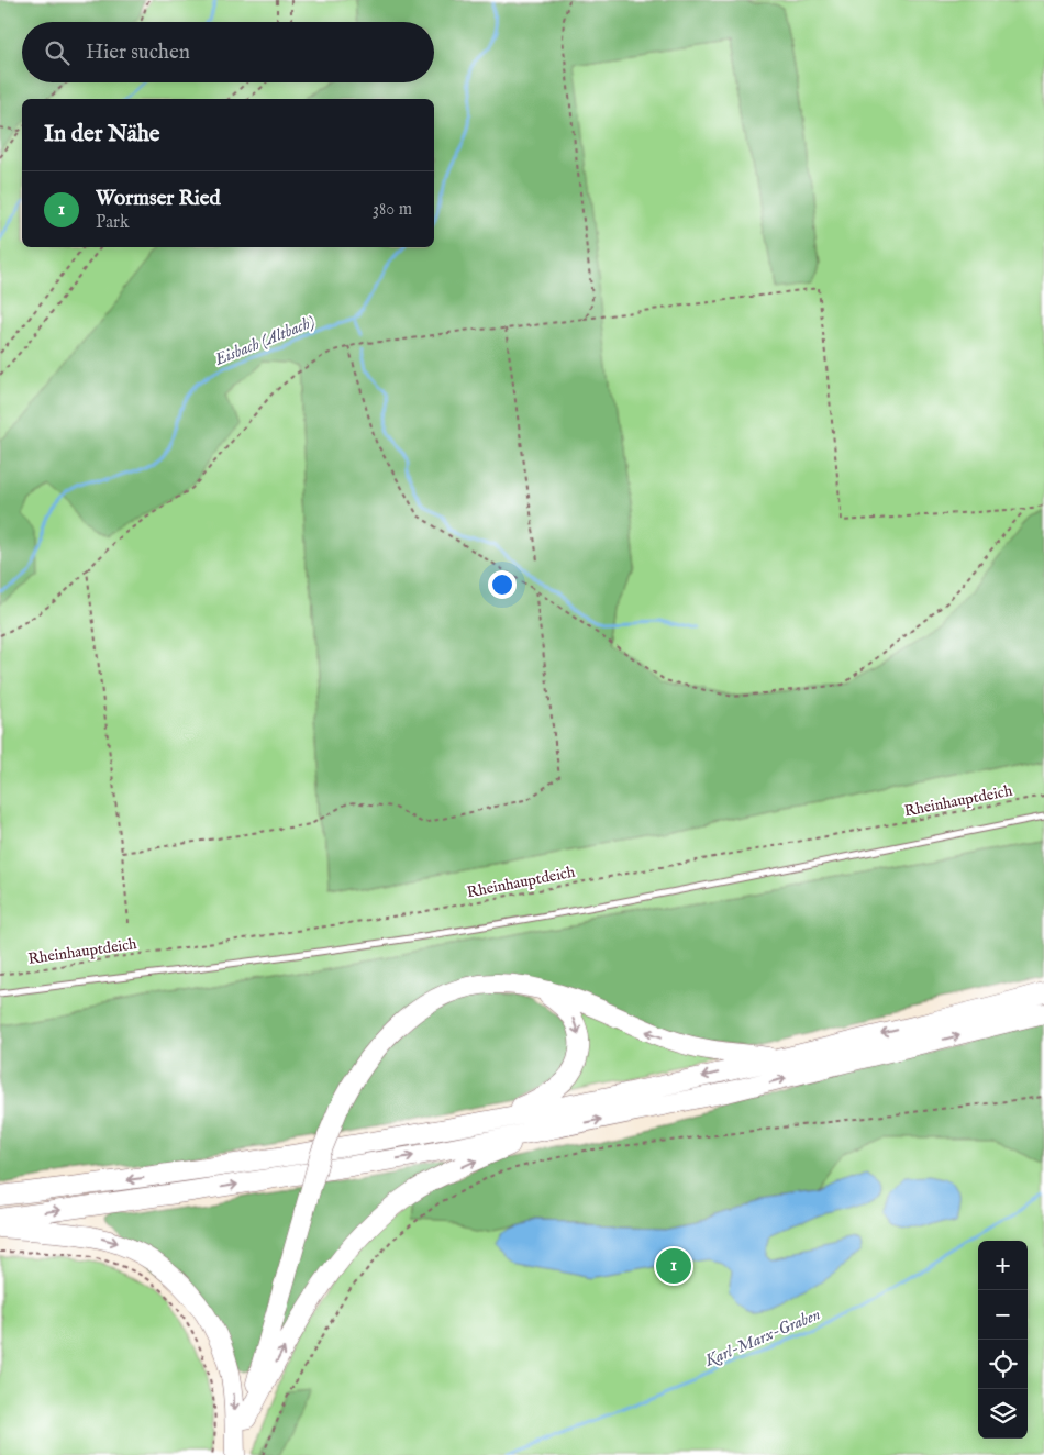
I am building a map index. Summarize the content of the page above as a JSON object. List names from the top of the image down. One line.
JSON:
{"streets":{"path":["Rheinhauptdeich"]},"water":["Eisbach (Altbach)","Karl-Marx-Graben"],"page":{"search":"Hier suchen","heading":"In der Nähe","list":[{"mark":"1","name":"Wormser Ried","note":"Park","value":"380 m"}],"map_buttons":["+","−"],"pins":"1"}}
